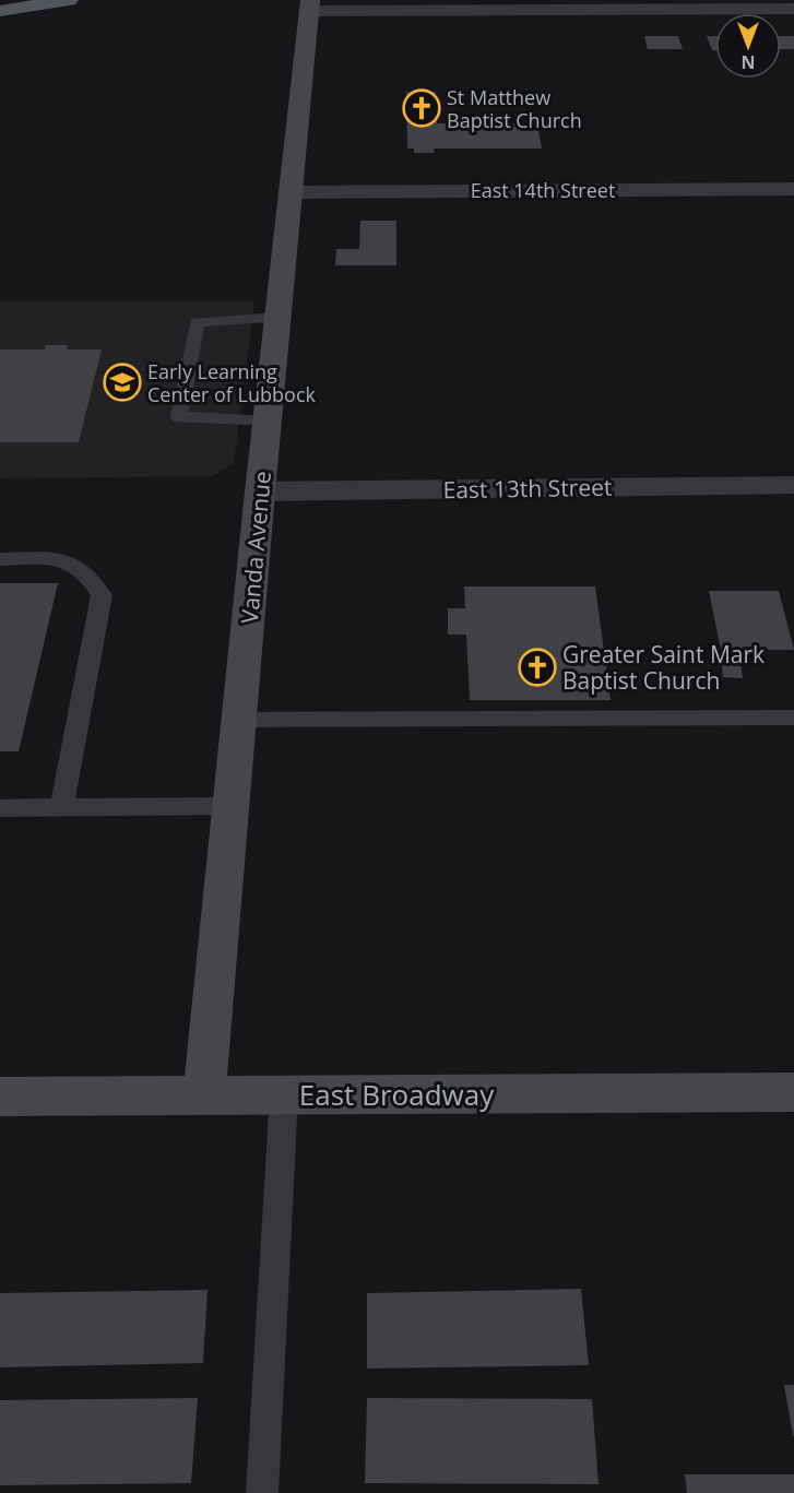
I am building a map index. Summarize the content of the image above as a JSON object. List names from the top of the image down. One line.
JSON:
{"streets":{"street":["East 14th Street","East 13th Street","Vanda Avenue","East Broadway"]},"crossings":[["East 14th Street","Vanda Avenue"],["East 13th Street","Vanda Avenue"],["Vanda Avenue","East Broadway"]],"places":{"church":["St Matthew Baptist Church","Greater Saint Mark Baptist Church"],"school or university":["Early Learning Center of Lubbock"]},"north":"bottom"}
